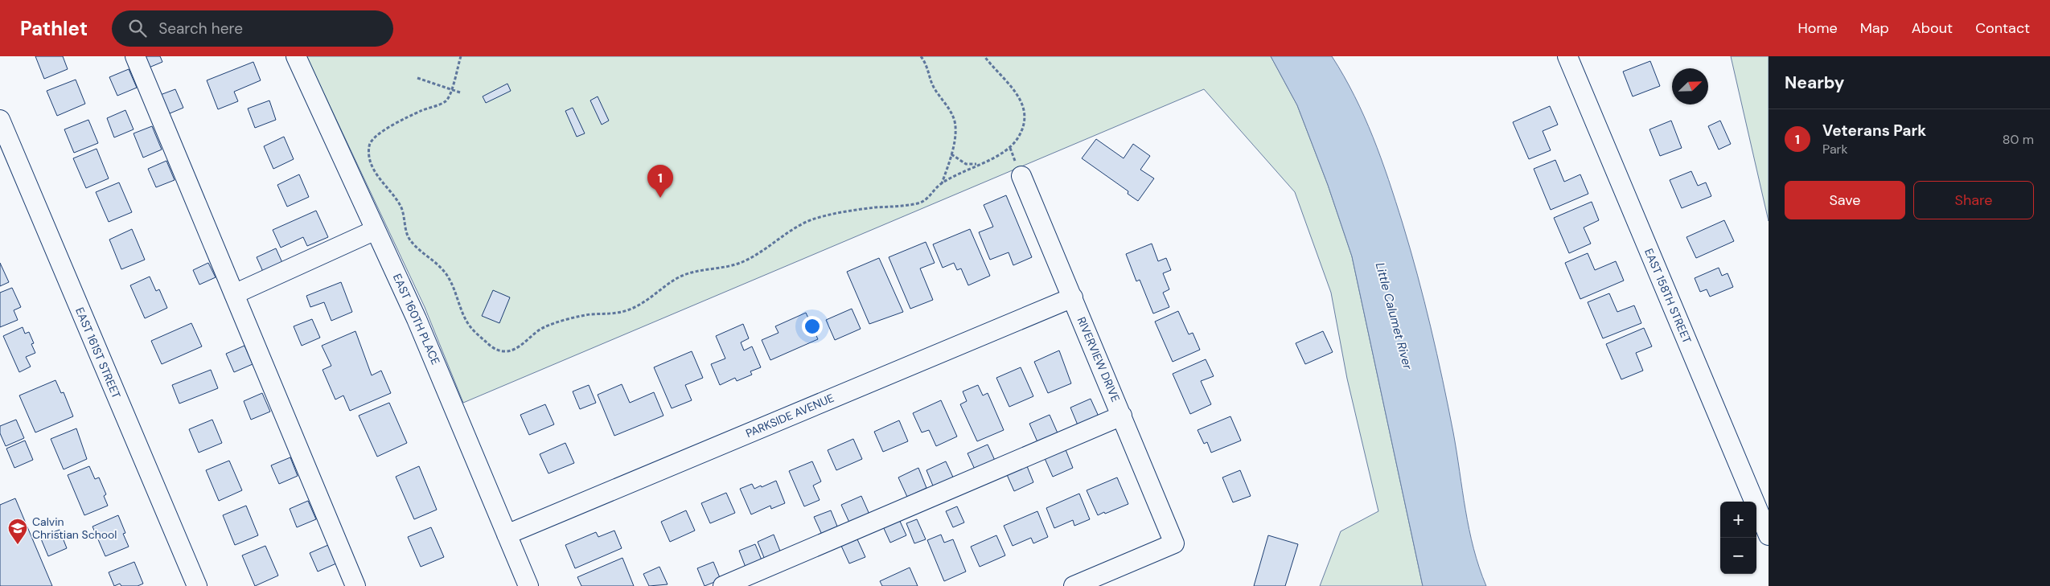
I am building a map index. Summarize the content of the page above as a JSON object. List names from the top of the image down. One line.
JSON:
{"streets":{"street":["EAST 158TH STREET","EAST 160TH PLACE","EAST 161ST STREET","RIVERVIEW DRIVE","PARKSIDE AVENUE"]},"crossings":[["EAST 160TH PLACE","PARKSIDE AVENUE"],["RIVERVIEW DRIVE","PARKSIDE AVENUE"]],"water":["Little Calumet River"],"places":{"school or university":["Calvin Christian School"]},"north":"top right","page":{"header":"Pathlet","search":"Search here","nav":["Home","Map","About","Contact"],"heading":"Nearby","list":[{"mark":"1","name":"Veterans Park","note":"Park","value":"80 m"}],"pins":"1","buttons":["Save","Share"],"map_buttons":["+","−"]}}
